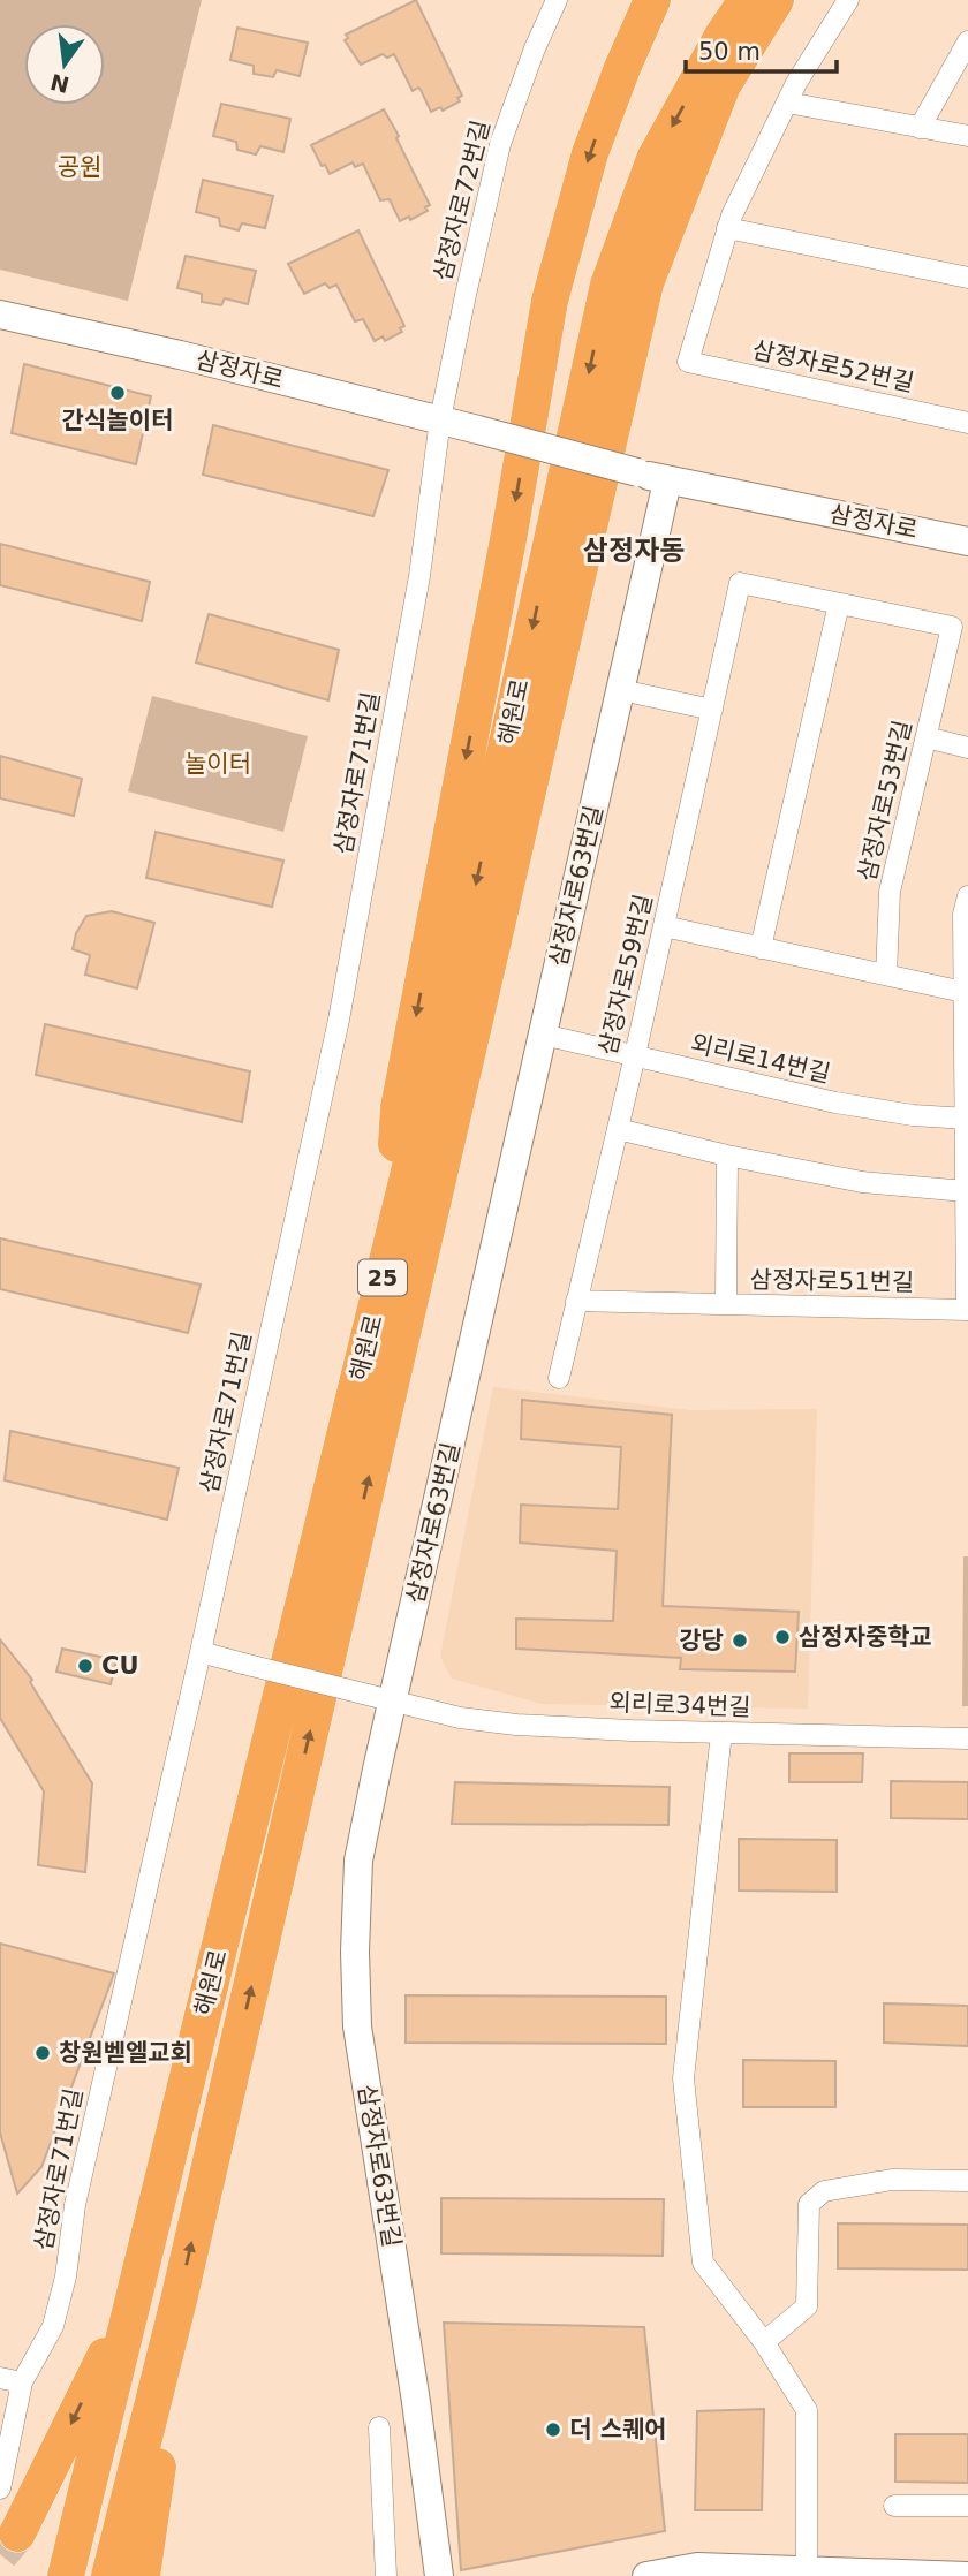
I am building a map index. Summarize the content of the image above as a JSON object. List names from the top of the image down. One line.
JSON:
{"streets":{"highway":["해원로","25"],"street":["삼정자로72번길","삼정자로52번길","삼정자로","삼정자로71번길","삼정자로53번길","삼정자로63번길","삼정자로59번길","외리로14번길","삼정자로51번길","외리로34번길"]},"crossings":[["삼정자로72번길","삼정자로"],["삼정자로72번길","삼정자로71번길"],["삼정자로","삼정자로71번길"],["삼정자로","삼정자로63번길"],["삼정자로71번길","외리로34번길"],["삼정자로53번길","삼정자로59번길"],["삼정자로63번길","외리로14번길"],["삼정자로63번길","외리로34번길"],["삼정자로59번길","외리로14번길"],["삼정자로59번길","삼정자로51번길"],["외리로14번길","삼정자로51번길"]],"districts":["삼정자동"],"parks":["공원","놀이터"],"places":["간식놀이터","삼정자중학교","강당","CU","창원벧엘교회","더 스퀘어"],"scale_bar":"50 m","north":"bottom"}
